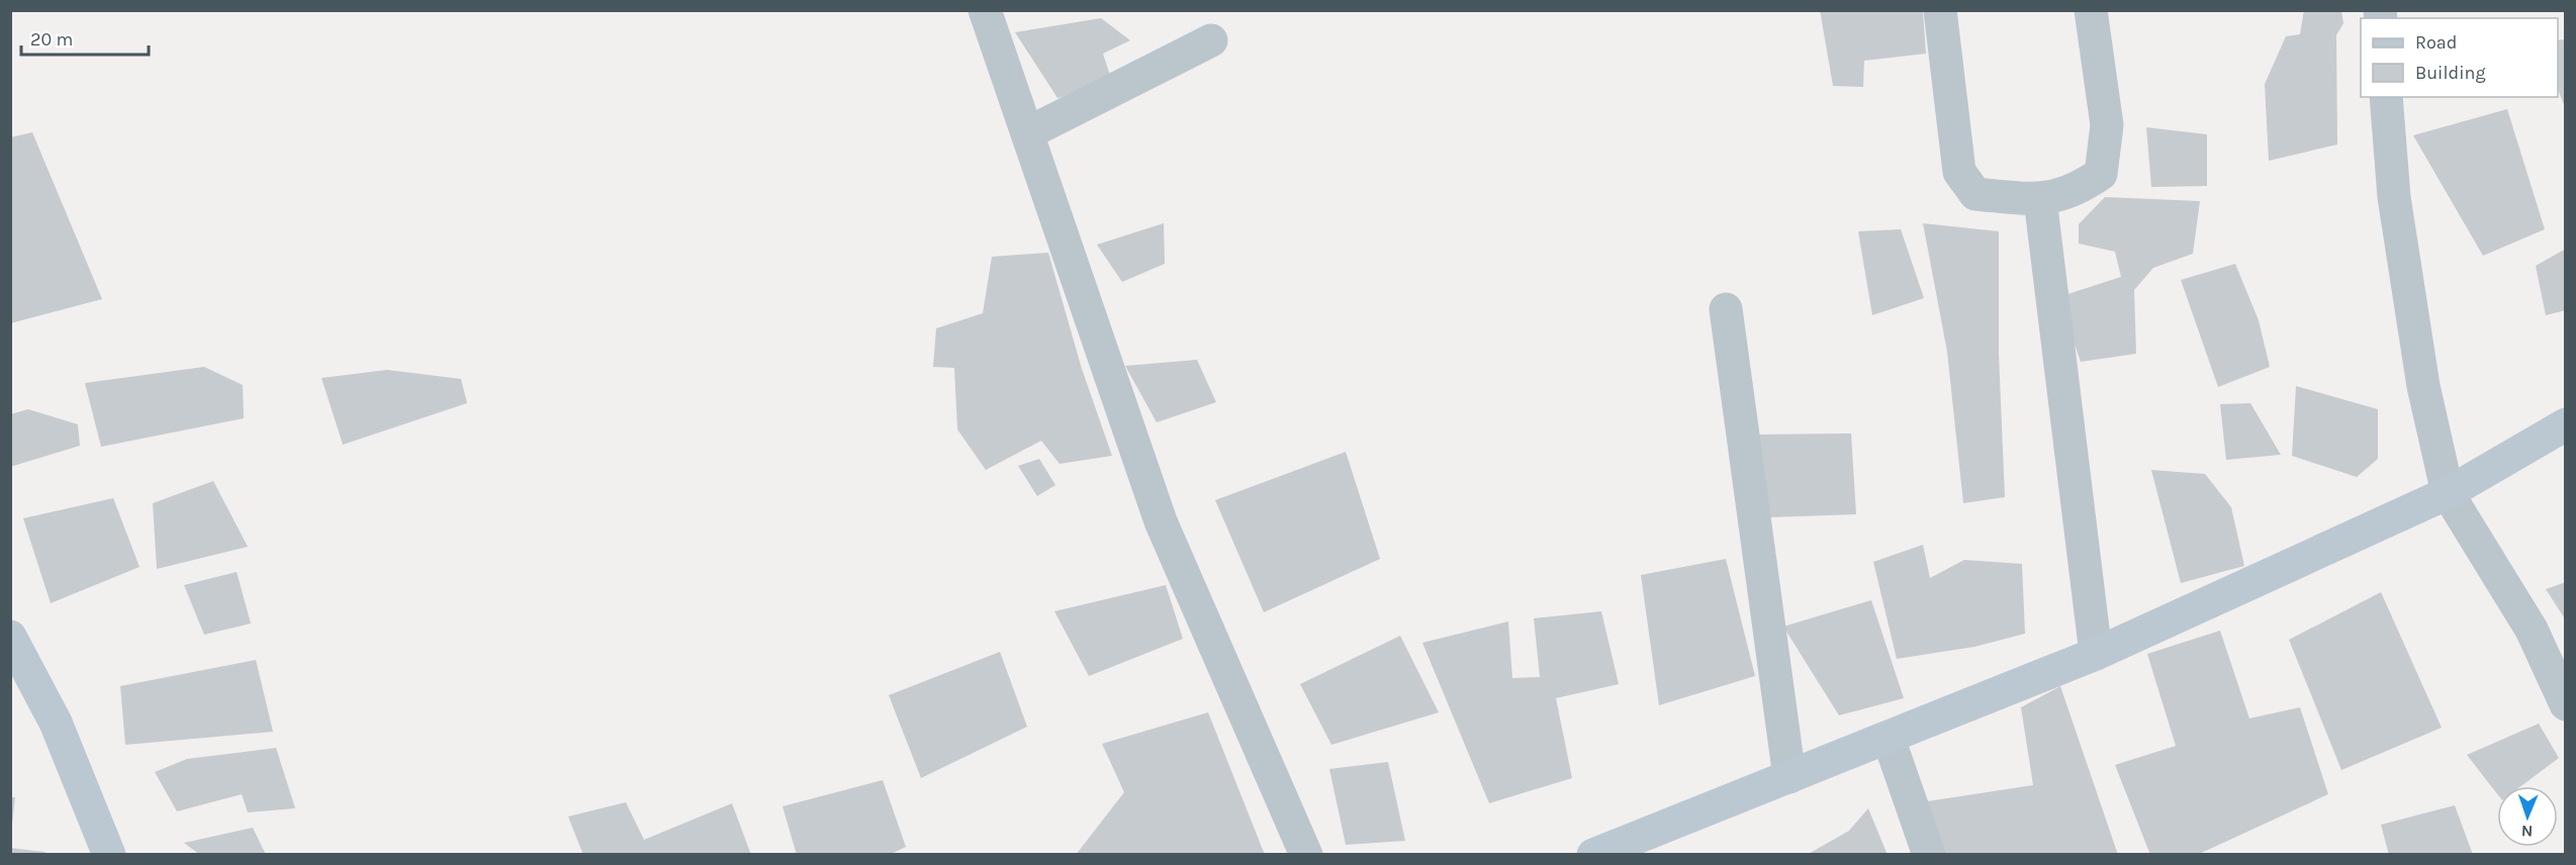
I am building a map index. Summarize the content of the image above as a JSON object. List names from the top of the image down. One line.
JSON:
{"legend":["Road","Building"],"scale_bar":"20 m","north":"bottom"}
